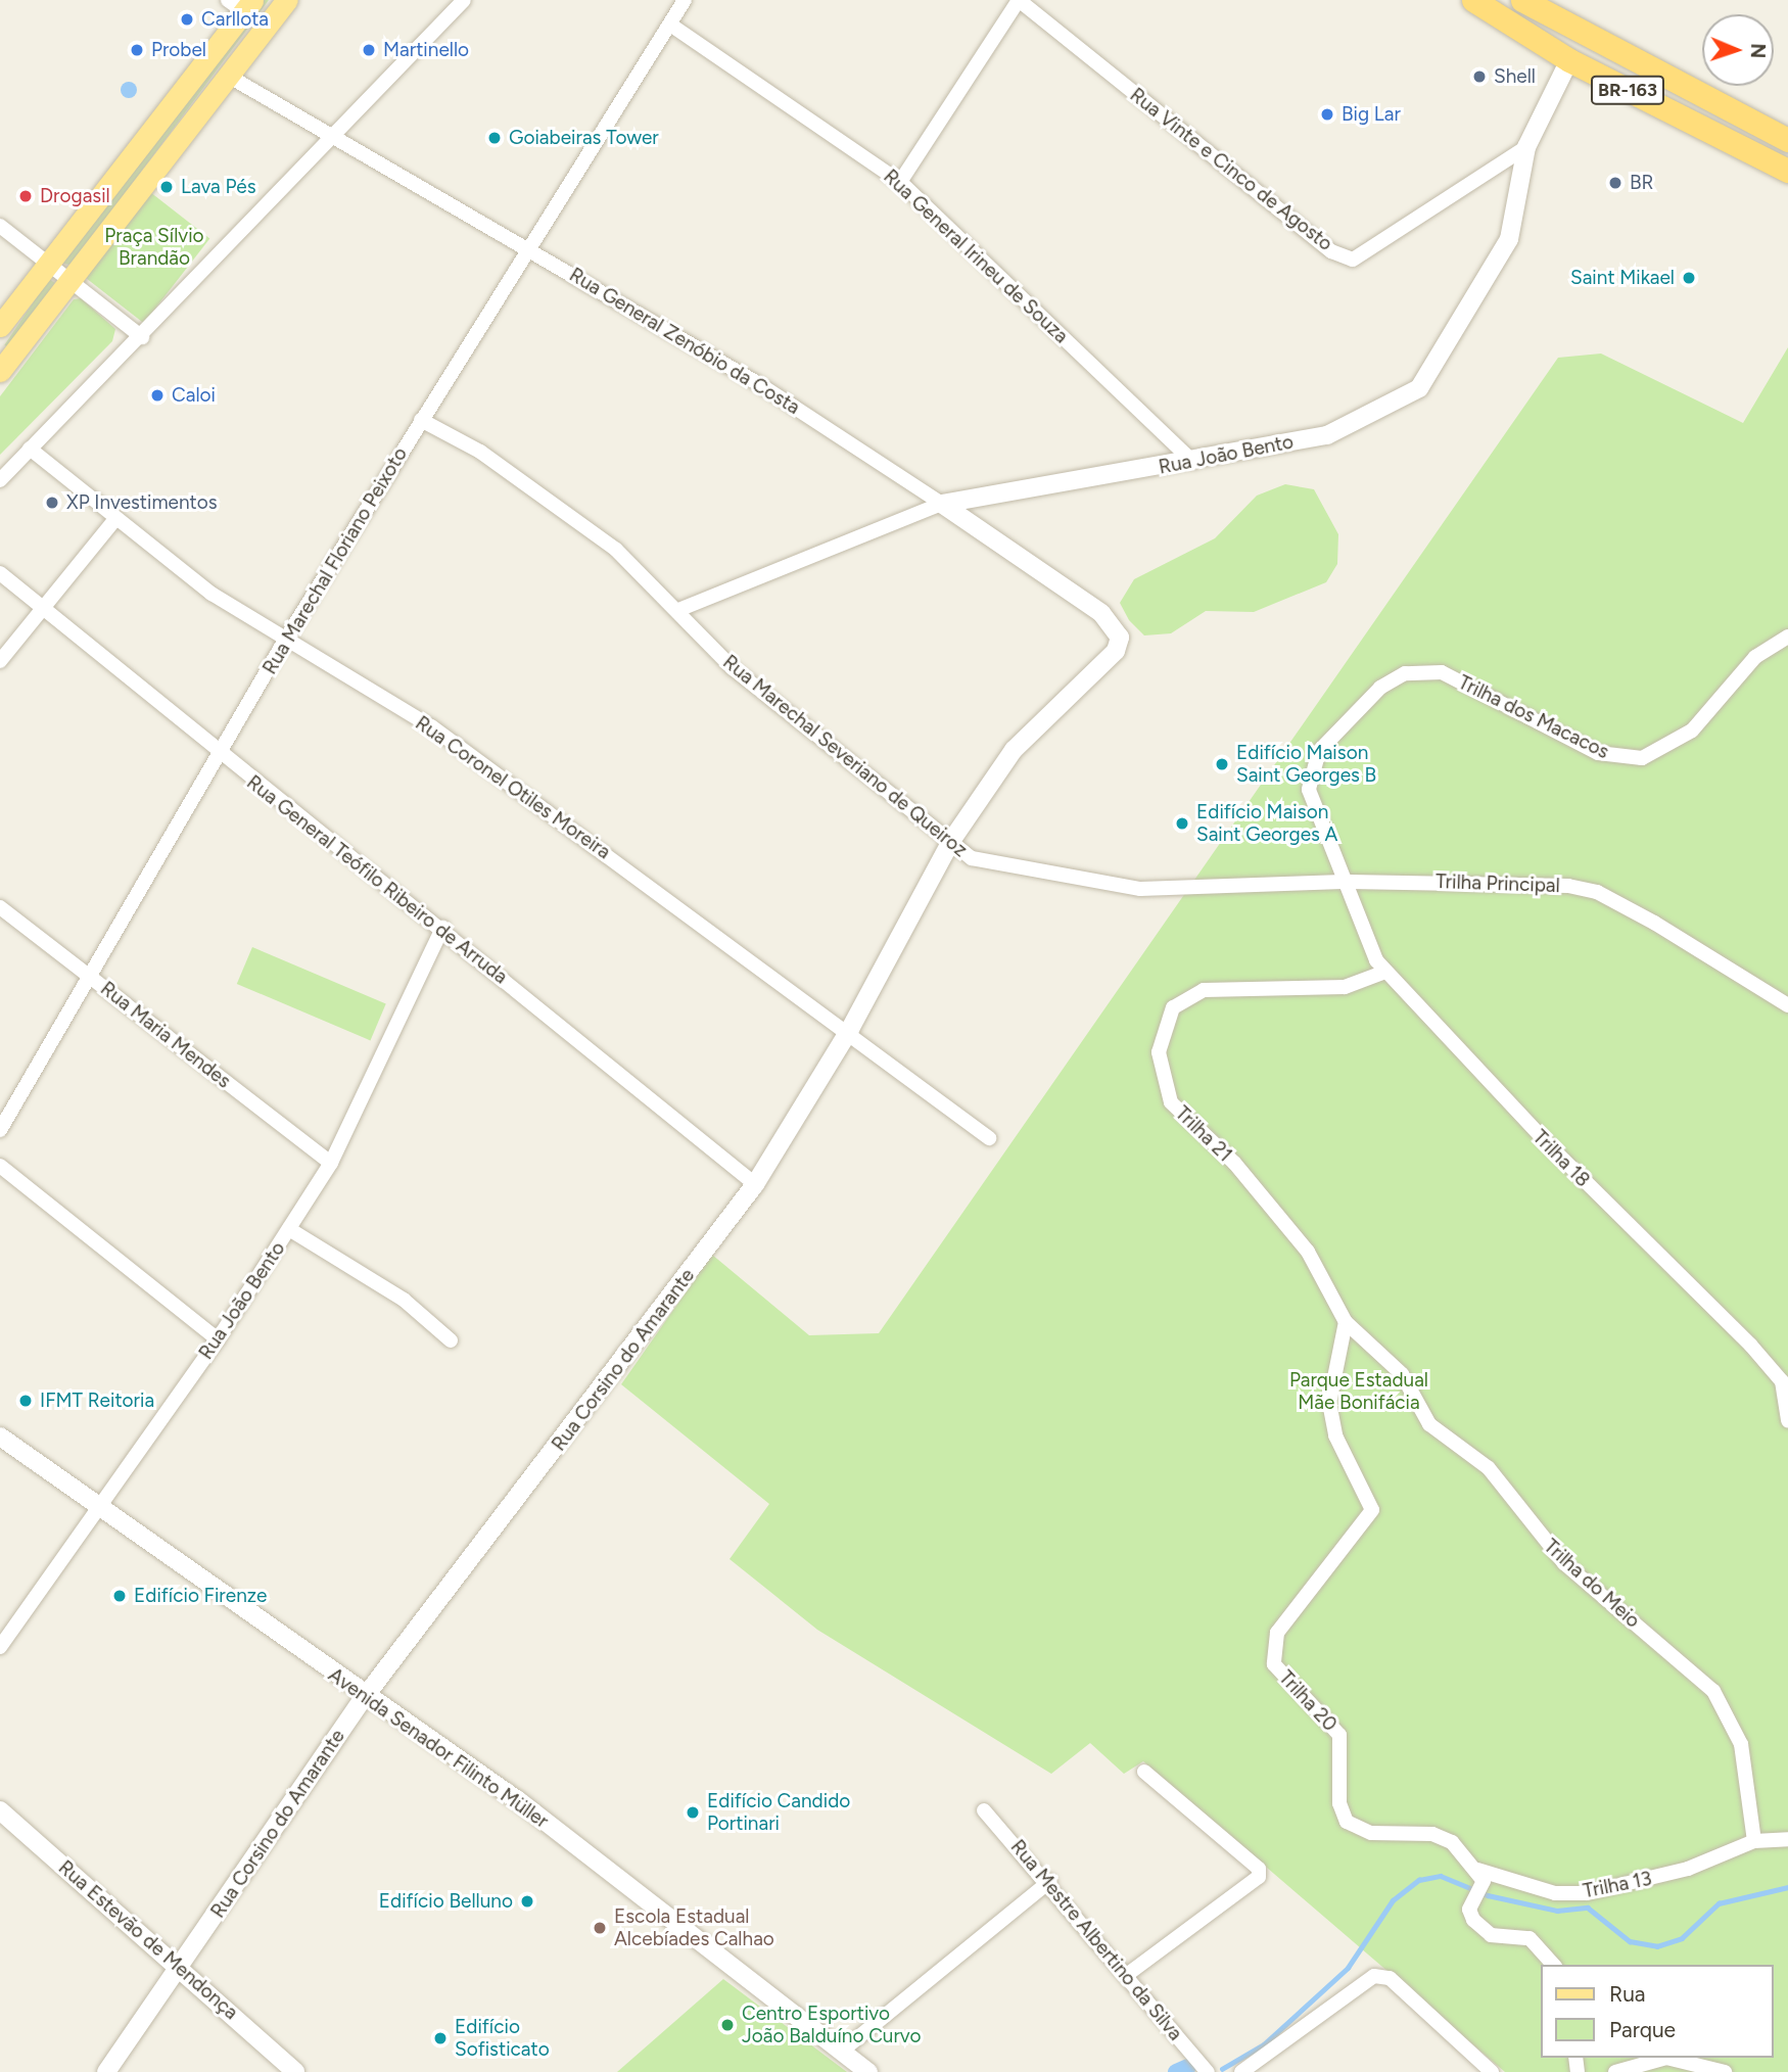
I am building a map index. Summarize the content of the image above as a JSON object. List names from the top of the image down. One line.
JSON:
{"streets":{"highway":["BR-163"],"street":["Rua Vinte e Cinco de Agosto","Rua General Irineu de Souza","Rua General Zenóbio da Costa","Rua João Bento","Rua Marechal Floriano Peixoto","Trilha dos Macacos","Rua Marechal Severiano de Queiroz","Rua Coronel Otiles Moreira","Rua General Teófilo Ribeiro de Arruda","Trilha Principal","Rua Maria Mendes","Trilha 21","Trilha 18","Rua Corsino do Amarante","Trilha do Meio","Trilha 20","Avenida Senador Filinto Müller","Trilha 13","Rua Estevão de Mendonça","Rua Mestre Albertino da Silva"]},"crossings":[["BR-163","Rua João Bento"],["Rua Vinte e Cinco de Agosto","Rua João Bento"],["Rua General Irineu de Souza","Rua João Bento"],["Rua General Irineu de Souza","Rua Marechal Floriano Peixoto"],["Rua General Zenóbio da Costa","Rua João Bento"],["Rua General Zenóbio da Costa","Rua Marechal Floriano Peixoto"],["Rua General Zenóbio da Costa","Rua Corsino do Amarante"],["Rua João Bento","Rua Marechal Severiano de Queiroz"],["Rua João Bento","Rua General Teófilo Ribeiro de Arruda"],["Rua João Bento","Rua Maria Mendes"],["Rua João Bento","Avenida Senador Filinto Müller"],["Rua Marechal Floriano Peixoto","Rua Marechal Severiano de Queiroz"],["Rua Marechal Floriano Peixoto","Rua Coronel Otiles Moreira"],["Rua Marechal Floriano Peixoto","Rua General Teófilo Ribeiro de Arruda"],["Rua Marechal Floriano Peixoto","Rua Maria Mendes"],["Trilha dos Macacos","Trilha Principal"],["Trilha dos Macacos","Trilha 18"],["Rua Marechal Severiano de Queiroz","Trilha Principal"],["Rua Marechal Severiano de Queiroz","Rua Corsino do Amarante"],["Rua Coronel Otiles Moreira","Rua Corsino do Amarante"],["Rua General Teófilo Ribeiro de Arruda","Rua Corsino do Amarante"],["Trilha Principal","Trilha 18"],["Trilha 21","Trilha 18"],["Trilha 21","Trilha do Meio"],["Trilha 21","Trilha 20"],["Rua Corsino do Amarante","Avenida Senador Filinto Müller"],["Rua Corsino do Amarante","Rua Estevão de Mendonça"],["Trilha do Meio","Trilha 20"],["Trilha do Meio","Trilha 13"],["Trilha 20","Trilha 13"]],"parks":["Praça Sílvio Brandão","Parque Estadual Mãe Bonifácia"],"places":["Carllota","Probel","Martinello","Shell","Big Lar","Goiabeiras Tower","BR","Lava Pés","Drogasil","Saint Mikael","Caloi","XP Investimentos","Edifício Maison Saint Georges B","Edifício Maison Saint Georges A","IFMT Reitoria","Edifício Firenze","Edifício Candido Portinari","Edifício Belluno","Escola Estadual Alcebíades Calhao","Centro Esportivo João Balduíno Curvo","Edifício Sofisticato"],"legend":["Rua","Parque"],"north":"right"}
